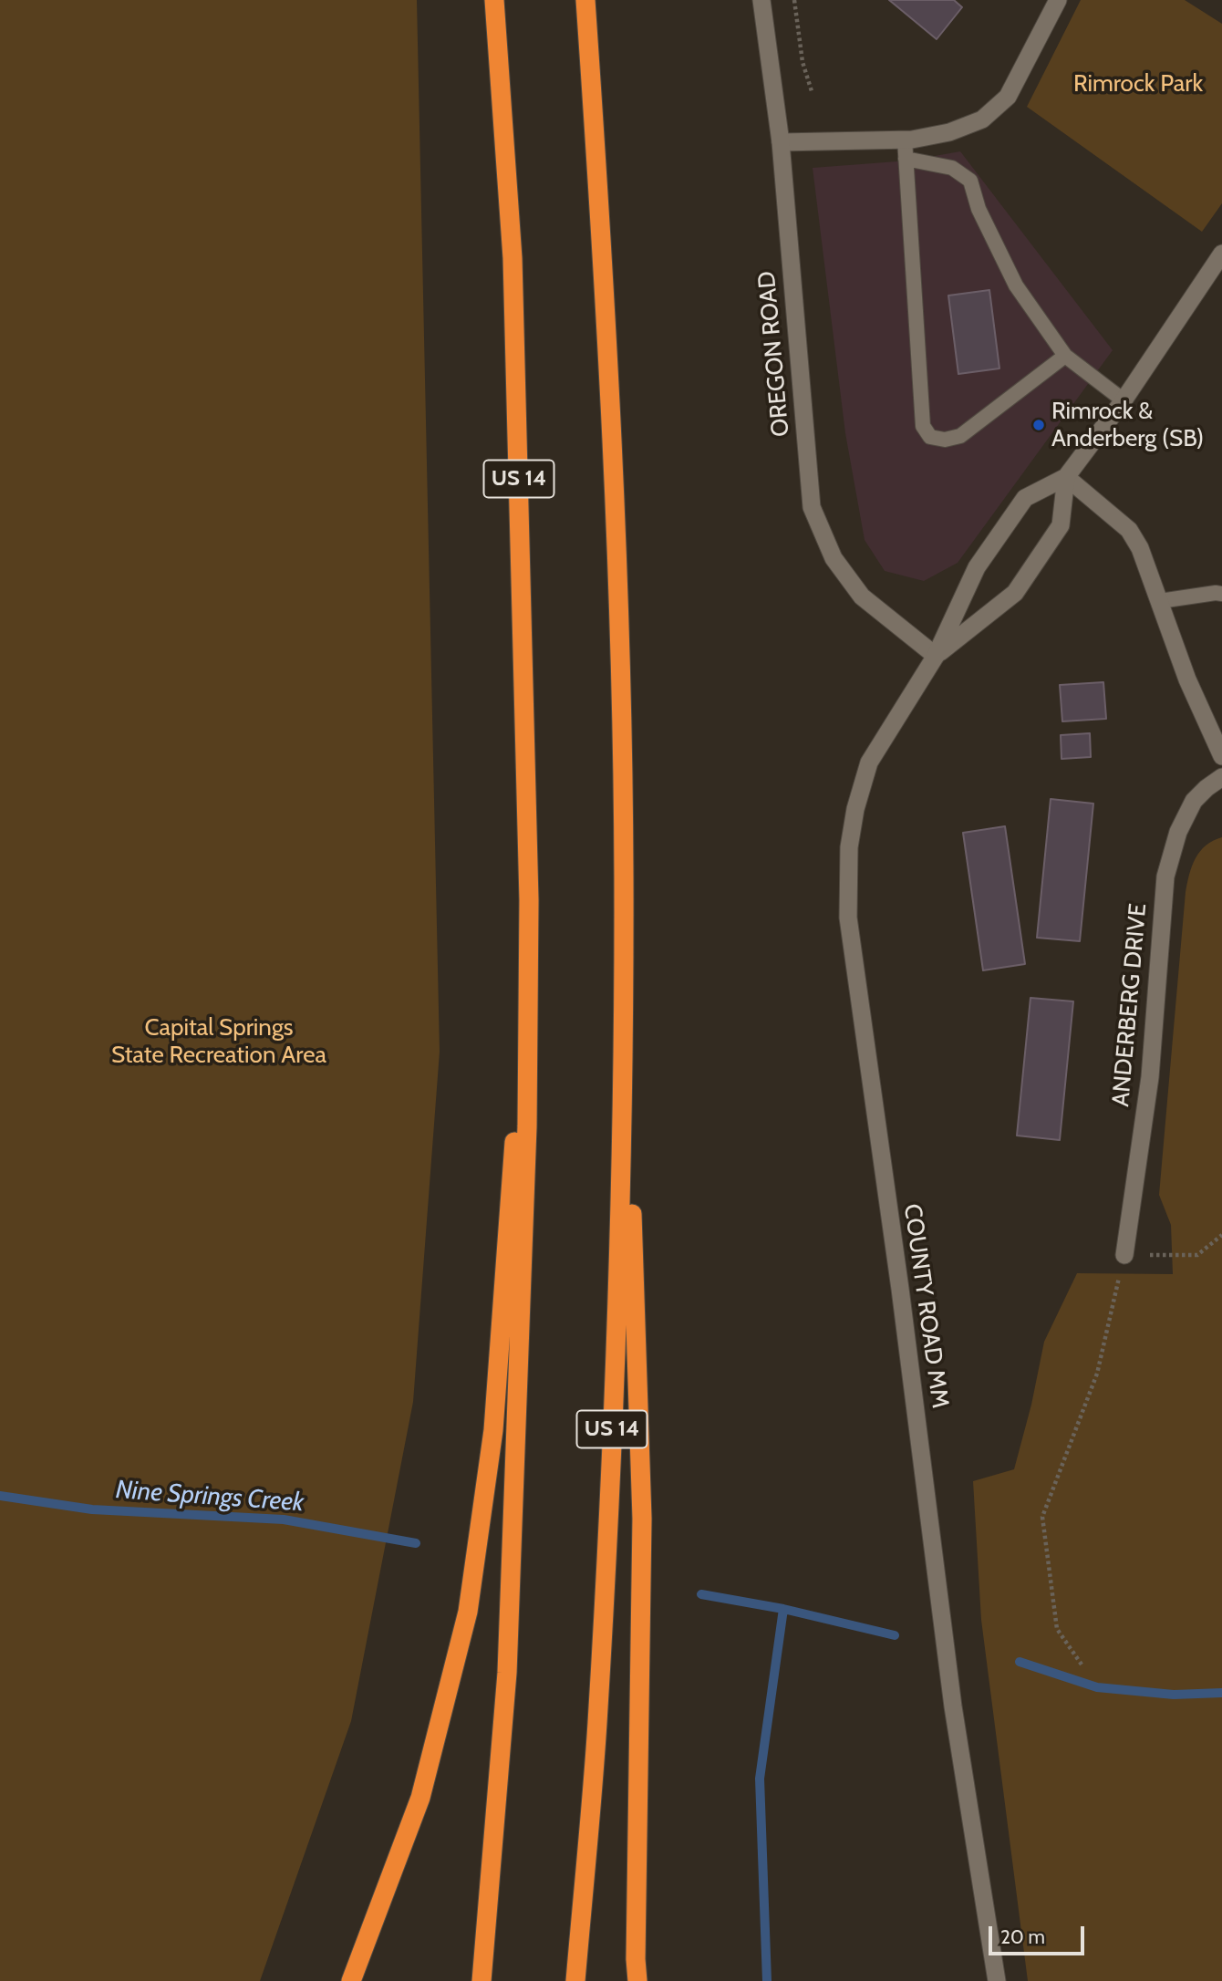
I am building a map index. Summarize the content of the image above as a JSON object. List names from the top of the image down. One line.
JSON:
{"streets":{"highway":["US 14"],"main road":["OREGON ROAD","ANDERBERG DRIVE","COUNTY ROAD MM"]},"crossings":[["OREGON ROAD","COUNTY ROAD MM"]],"water":["Nine Springs Creek"],"parks":["Rimrock Park","Capital Springs State Recreation Area"],"places":["Rimrock & Anderberg (SB)"],"scale_bar":"20 m"}
